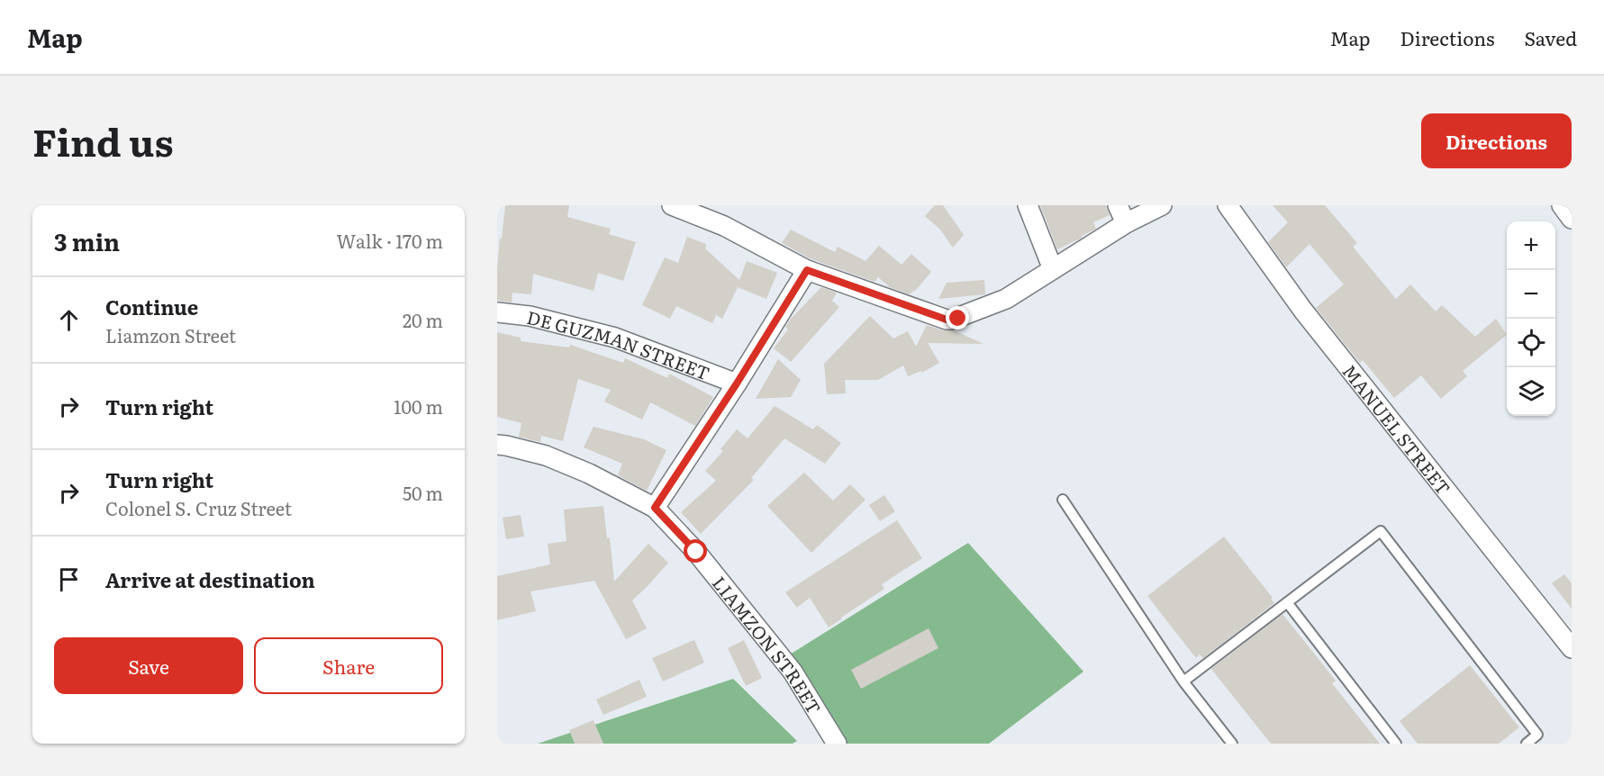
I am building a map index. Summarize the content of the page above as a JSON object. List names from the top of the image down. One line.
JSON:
{"streets":{"street":["DE GUZMAN STREET","MANUEL STREET","LIAMZON STREET"]},"page":{"header":"Map","nav":["Map","Directions","Saved"],"title":"Find us","buttons":["Directions",["Save","Share"]],"heading":["3 min","Walk · 170 m"],"map_buttons":["+","−"],"list":[["Continue","Liamzon Street","20 m"],["Turn right","100 m"],["Turn right","Colonel S. Cruz Street","50 m"],"Arrive at destination"]}}
